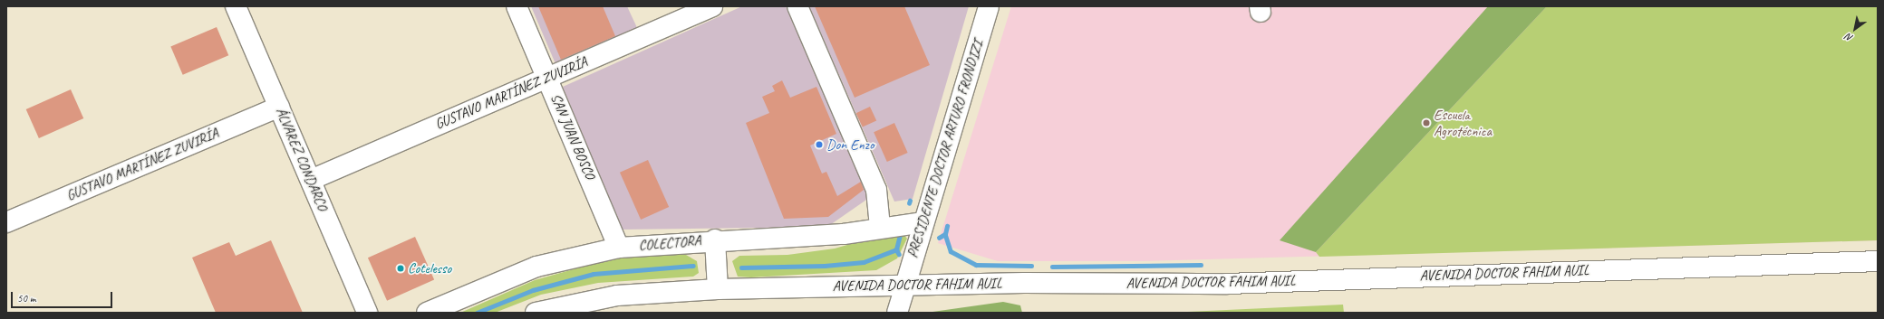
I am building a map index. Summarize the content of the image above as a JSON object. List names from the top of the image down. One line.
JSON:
{"streets":{"main road":["GUSTAVO MARTÍNEZ ZUVIRÍA","SAN JUAN BOSCO","PRESIDENTE DOCTOR ARTURO FRONDIZI","ÁLVAREZ CONDARCO","COLECTORA","AVENIDA DOCTOR FAHIM AUIL"]},"crossings":[["GUSTAVO MARTÍNEZ ZUVIRÍA","SAN JUAN BOSCO"],["GUSTAVO MARTÍNEZ ZUVIRÍA","ÁLVAREZ CONDARCO"],["SAN JUAN BOSCO","COLECTORA"],["PRESIDENTE DOCTOR ARTURO FRONDIZI","COLECTORA"],["PRESIDENTE DOCTOR ARTURO FRONDIZI","AVENIDA DOCTOR FAHIM AUIL"]],"places":["Escuela Agrotécnica","Don Enzo","Cotelesso"],"scale_bar":"50 m","north":"bottom left"}
